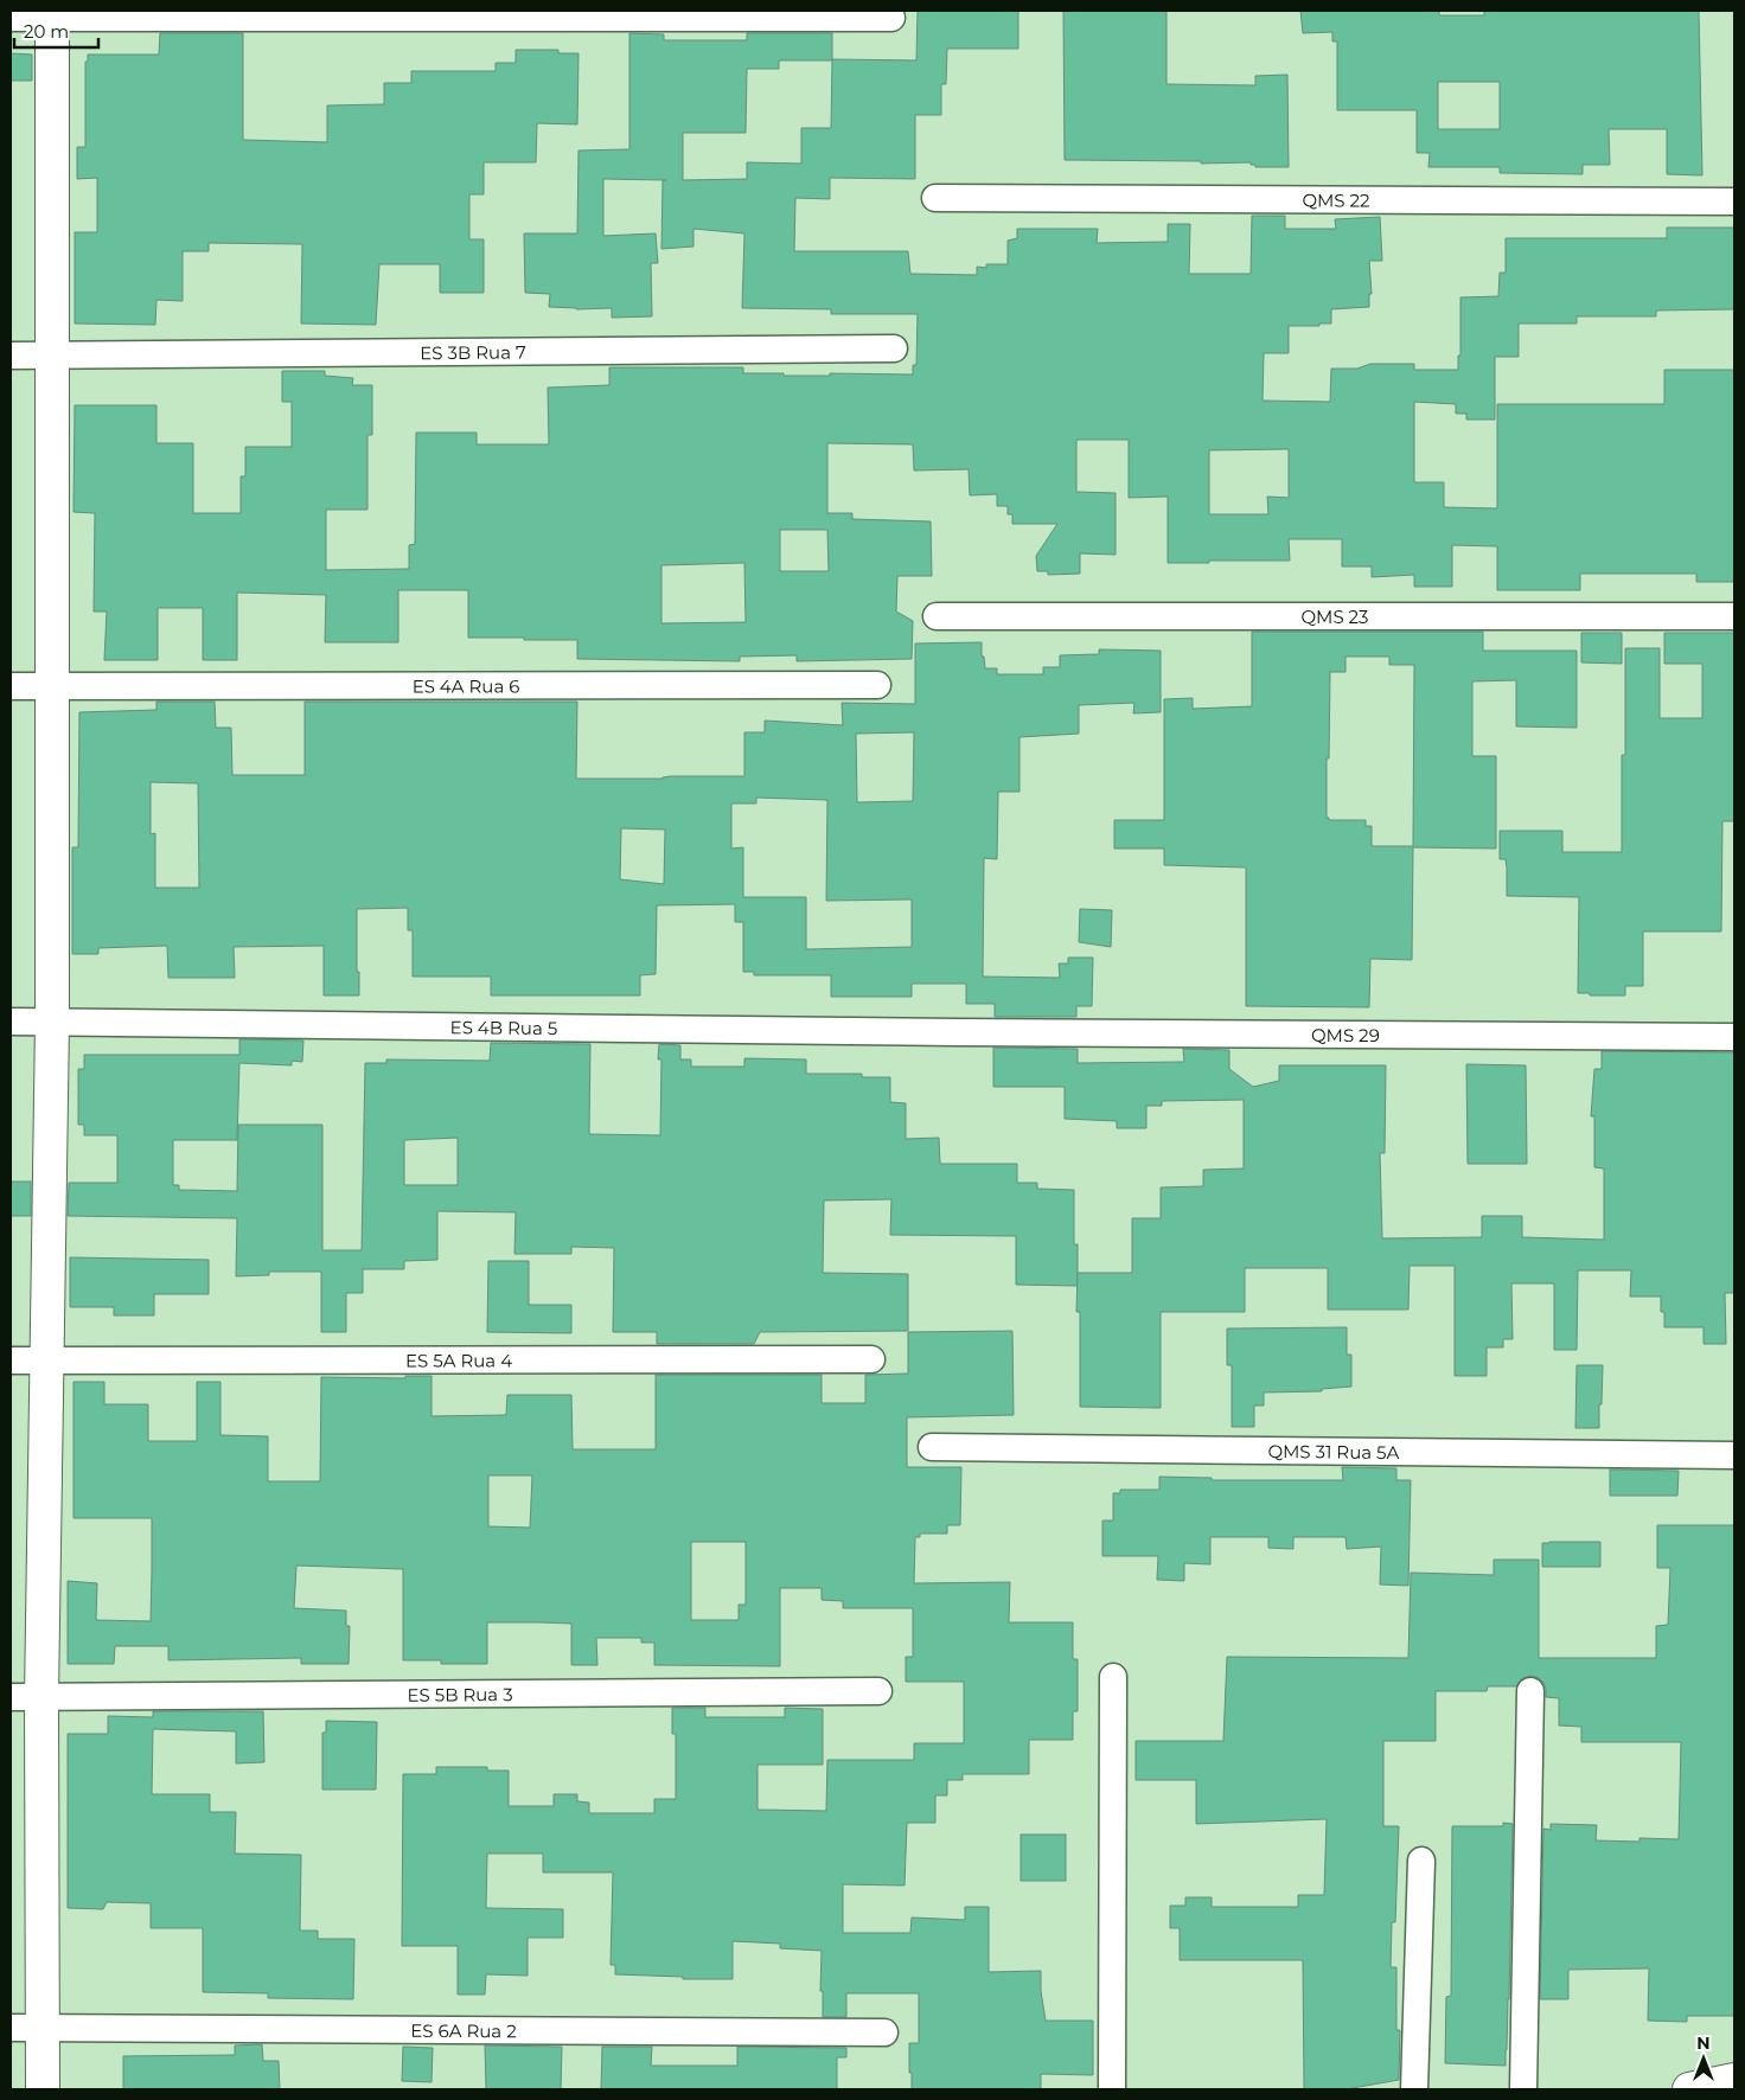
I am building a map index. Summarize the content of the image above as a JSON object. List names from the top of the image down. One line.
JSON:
{"streets":{"street":["QMS 22","ES 3B Rua 7","QMS 23","ES 4A Rua 6","ES 4B Rua 5","QMS 29","ES 5A Rua 4","QMS 31 Rua 5A","ES 5B Rua 3","ES 6A Rua 2"]},"crossings":[["ES 4B Rua 5","QMS 29"]],"scale_bar":"20 m","north":"top"}
